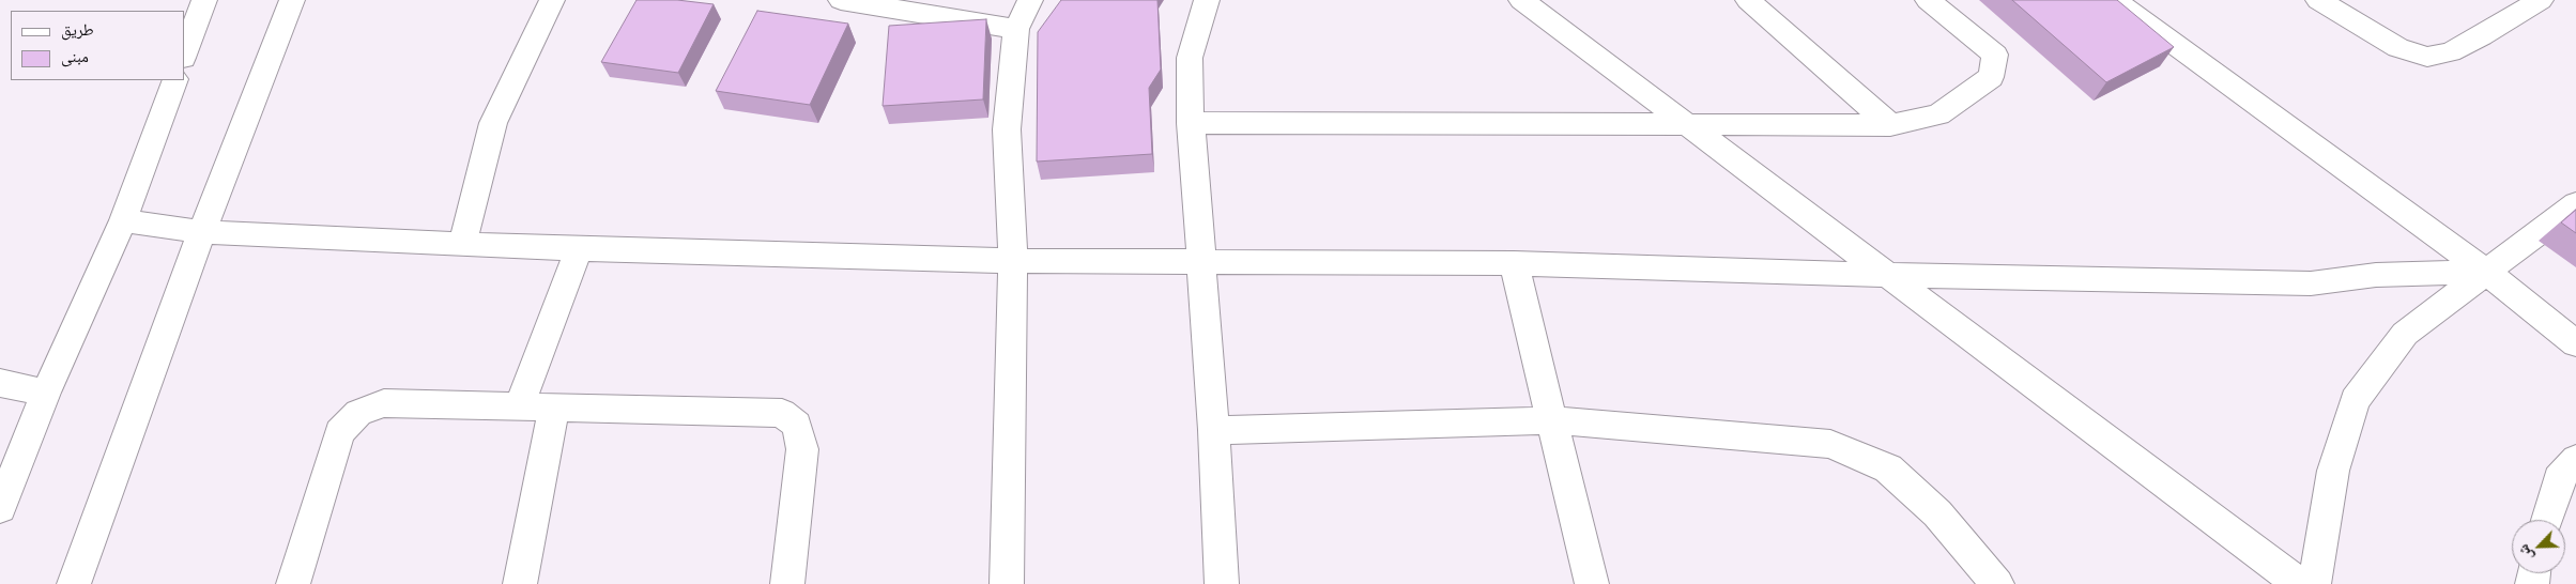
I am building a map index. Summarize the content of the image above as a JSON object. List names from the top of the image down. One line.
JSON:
{"legend":["طريق","مبنى"],"north":"bottom left"}
